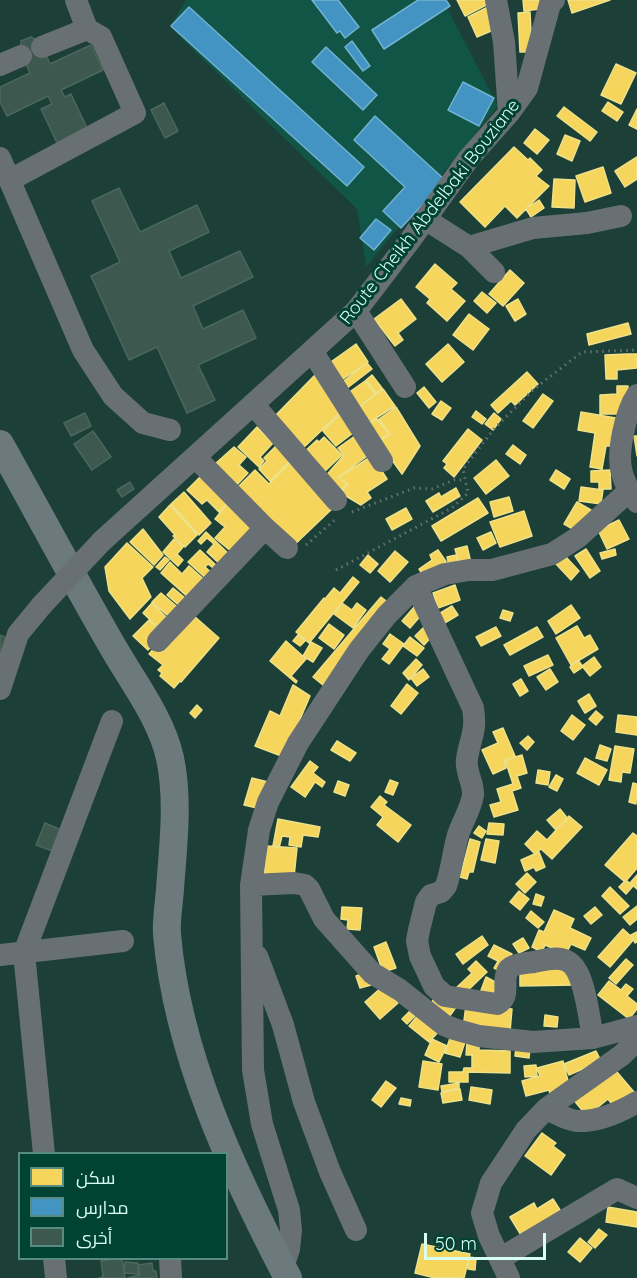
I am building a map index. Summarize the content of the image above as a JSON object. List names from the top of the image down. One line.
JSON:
{"streets":{"street":["Route Cheikh Abdelbaki Bouziane"]},"legend":["سكن","مدارس","أخرى"],"scale_bar":"50 m"}
